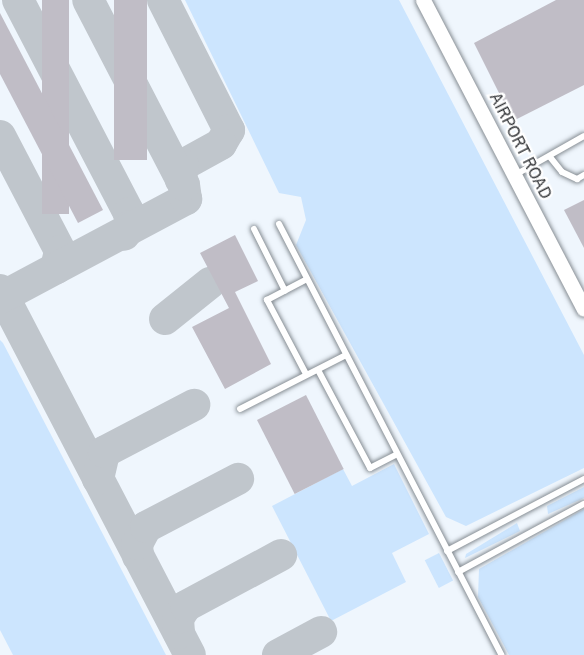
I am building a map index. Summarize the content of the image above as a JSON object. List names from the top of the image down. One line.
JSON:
{"streets":{"street":["AIRPORT ROAD"]}}
